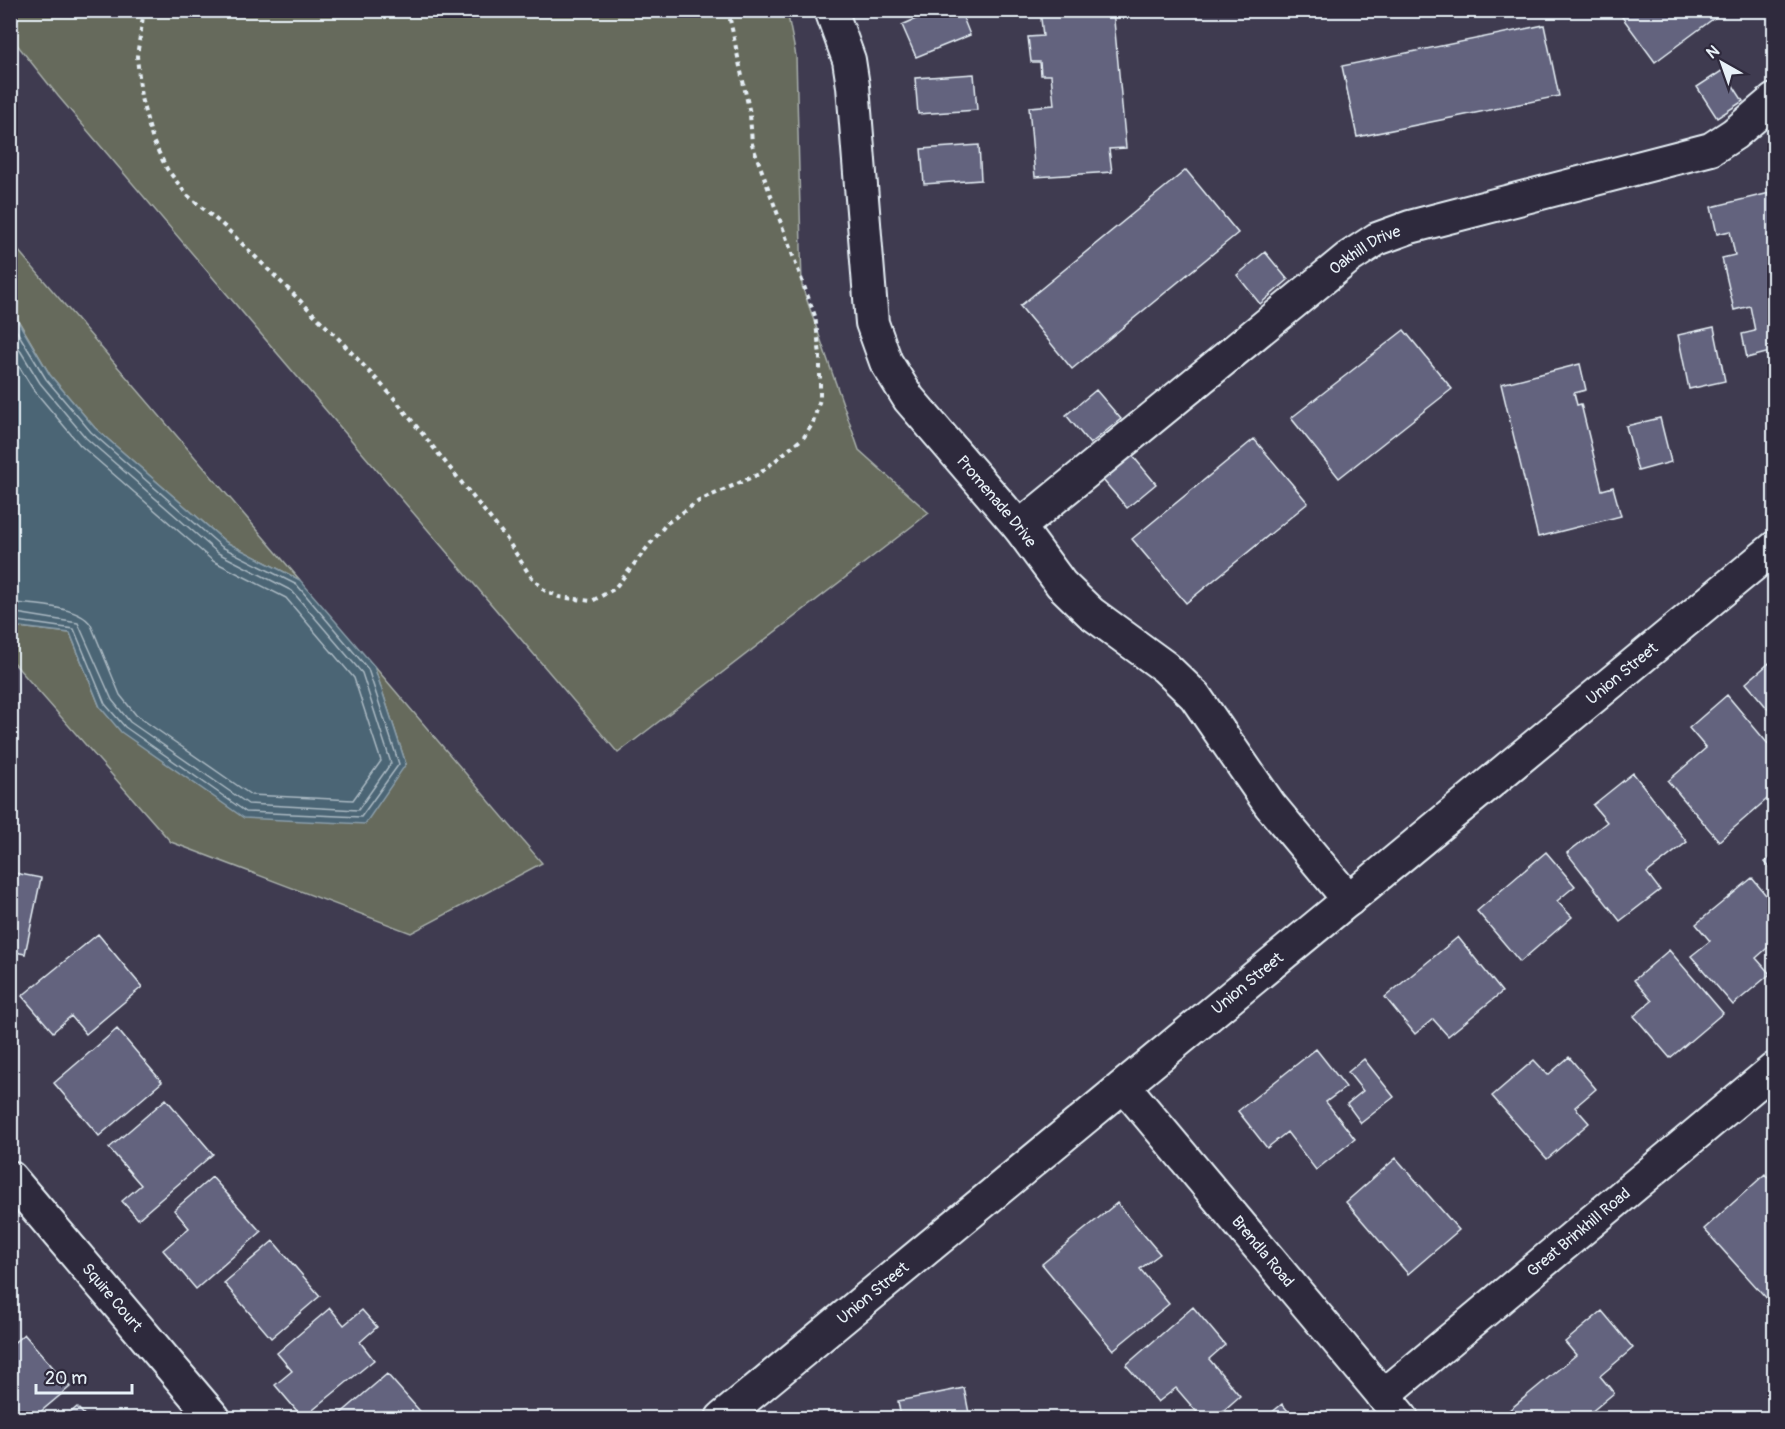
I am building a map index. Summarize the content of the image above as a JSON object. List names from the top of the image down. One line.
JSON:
{"streets":{"street":["Oakhill Drive","Promenade Drive","Union Street","Great Brinkhill Road","Brendla Road","Squire Court"]},"crossings":[["Oakhill Drive","Promenade Drive"],["Promenade Drive","Union Street"],["Union Street","Brendla Road"],["Great Brinkhill Road","Brendla Road"]],"scale_bar":"20 m","north":"top left"}
